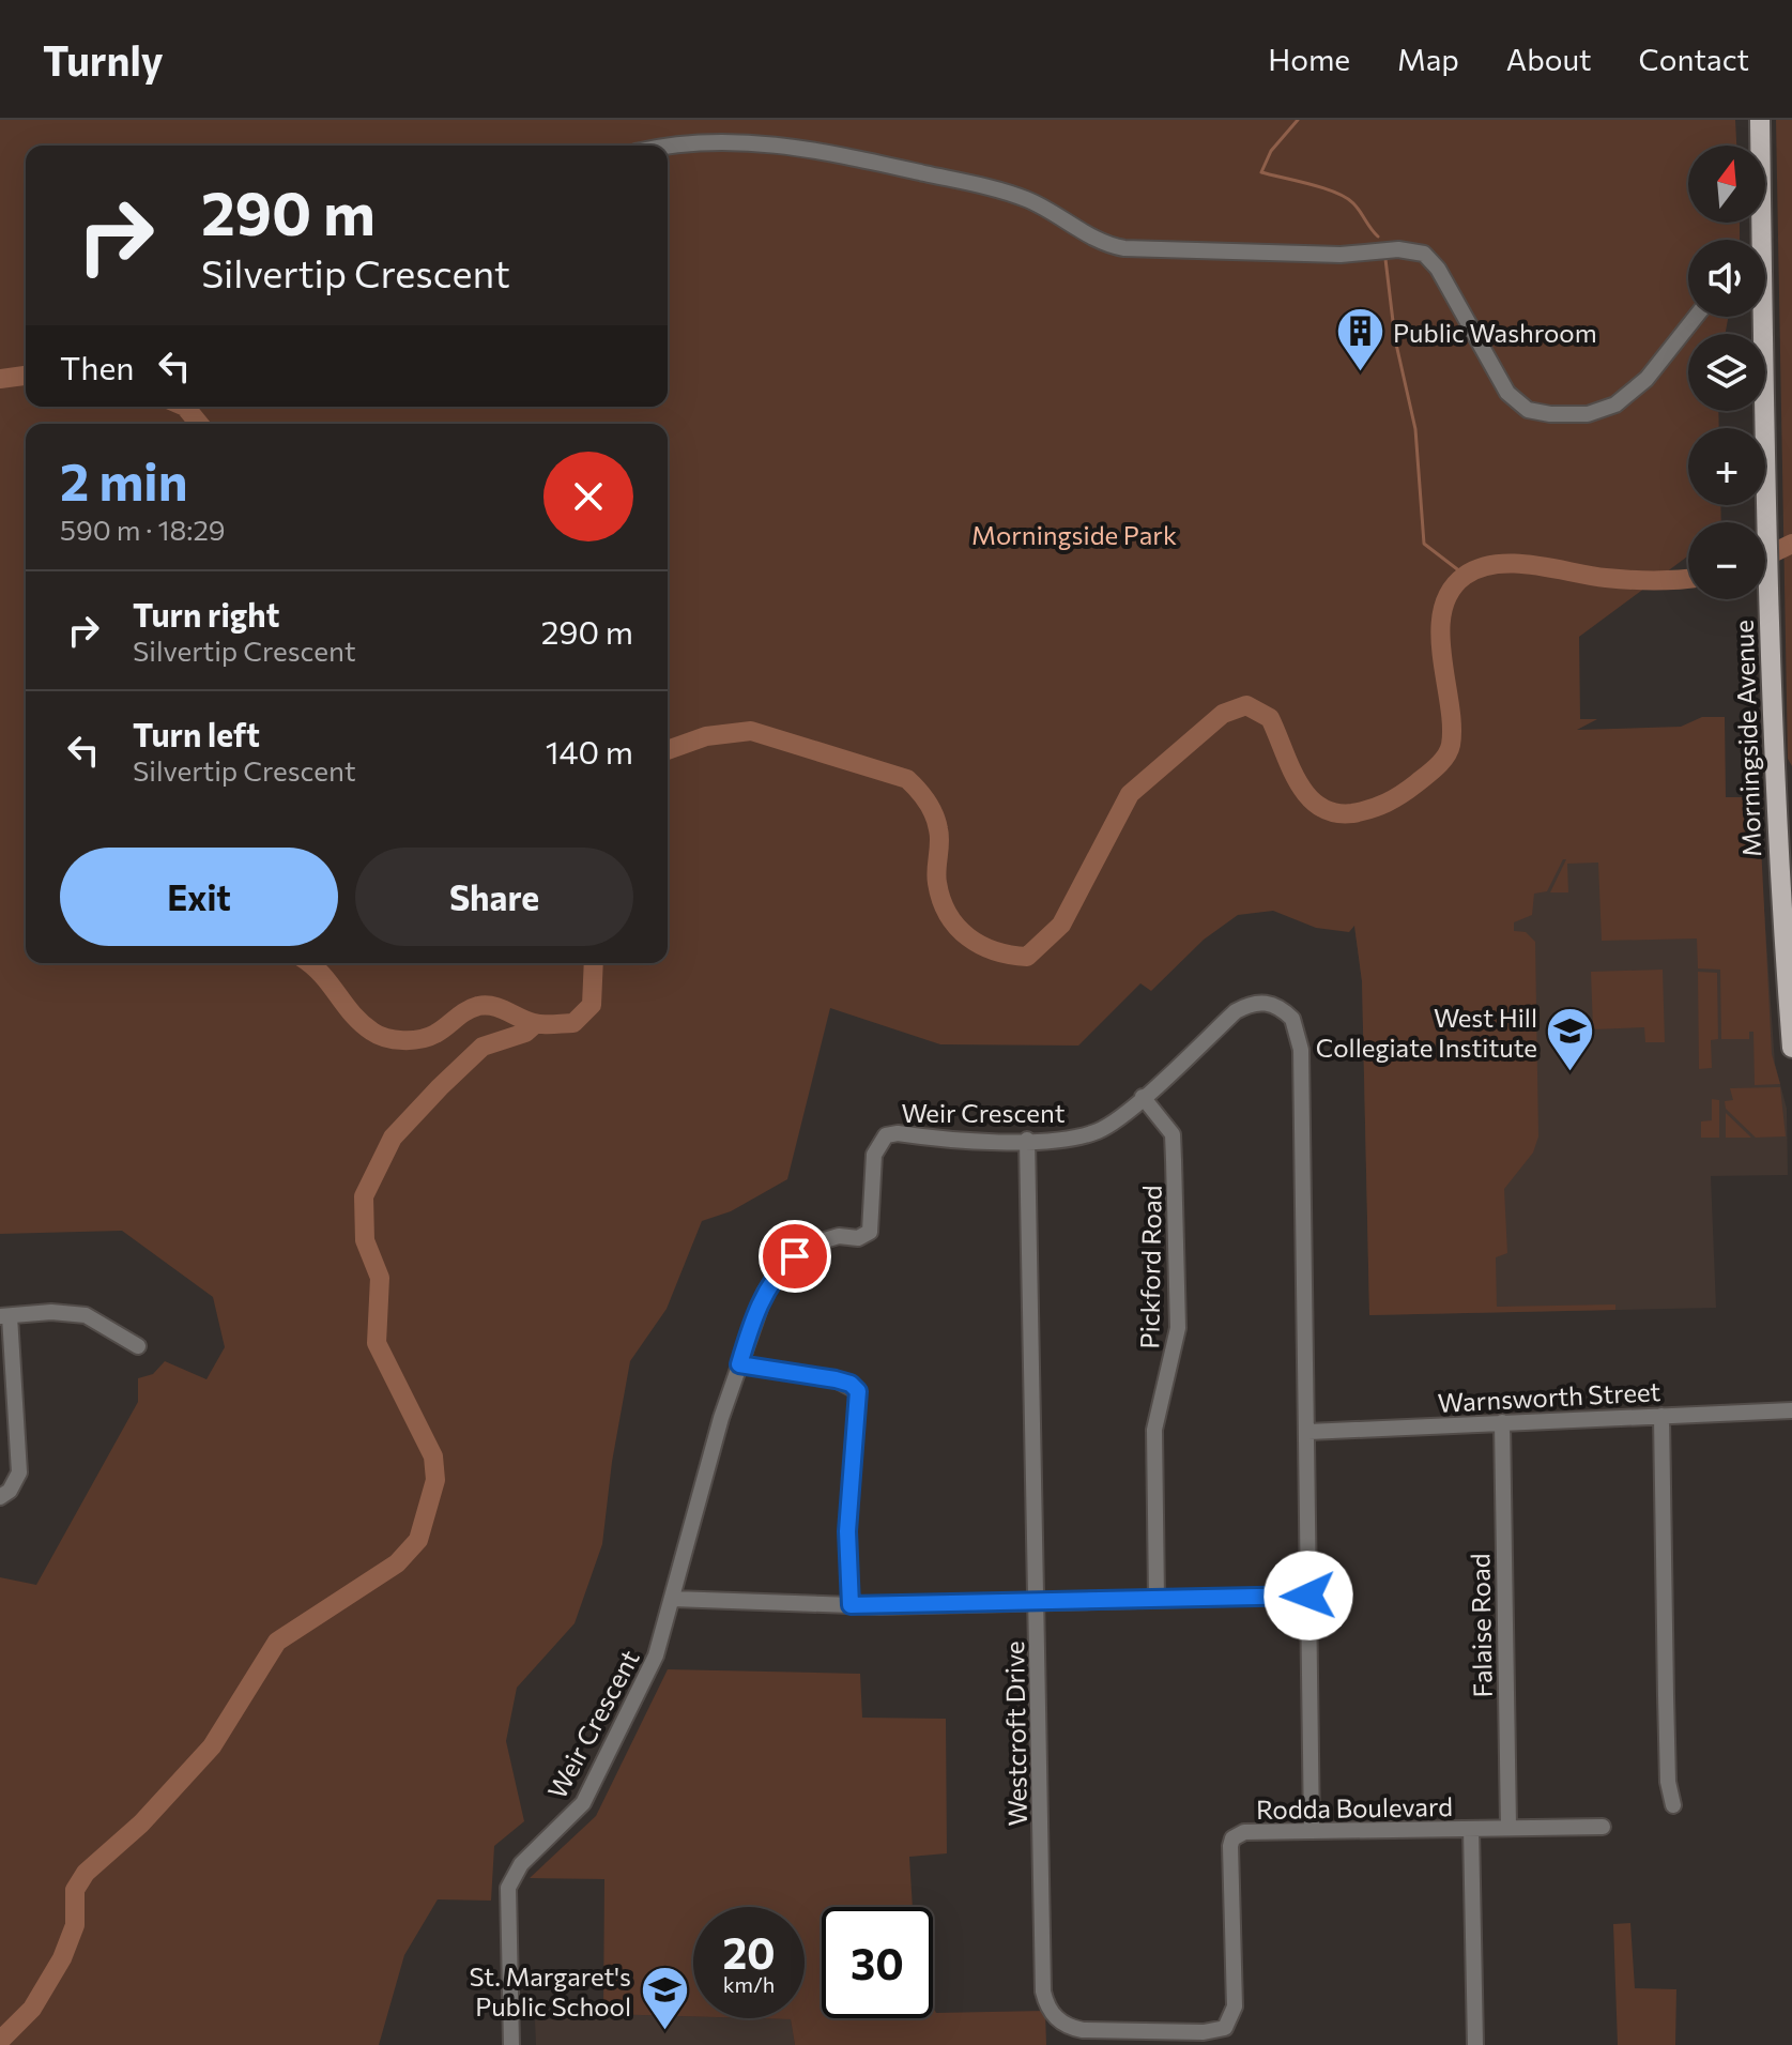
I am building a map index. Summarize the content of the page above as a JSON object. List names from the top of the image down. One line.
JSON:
{"streets":{"main road":["Morningside Avenue"],"street":["Weir Crescent","Pickford Road","Warnsworth Street","Falaise Road","Westcroft Drive","Rodda Boulevard"]},"crossings":[["Weir Crescent","Pickford Road"],["Weir Crescent","Warnsworth Street"],["Weir Crescent","Westcroft Drive"],["Weir Crescent","Rodda Boulevard"],["Warnsworth Street","Falaise Road"],["Falaise Road","Rodda Boulevard"],["Westcroft Drive","Rodda Boulevard"]],"parks":["Morningside Park"],"places":{"building":["Public Washroom"],"school or university":["West Hill Collegiate Institute","St. Margaret's Public School"]},"north":"top","page":{"header":"Turnly","nav":["Home","Map","About","Contact"],"map_buttons":["+","−"],"turn":["290 m","Silvertip Crescent"],"then":"Then","heading":["2 min","590 m · 18:29"],"list":[{"name":"Turn right","note":"Silvertip Crescent","value":"290 m"},{"name":"Turn left","note":"Silvertip Crescent","value":"140 m"}],"buttons":["Exit","Share"],"speed":"20 km/h","limit":"30"}}
